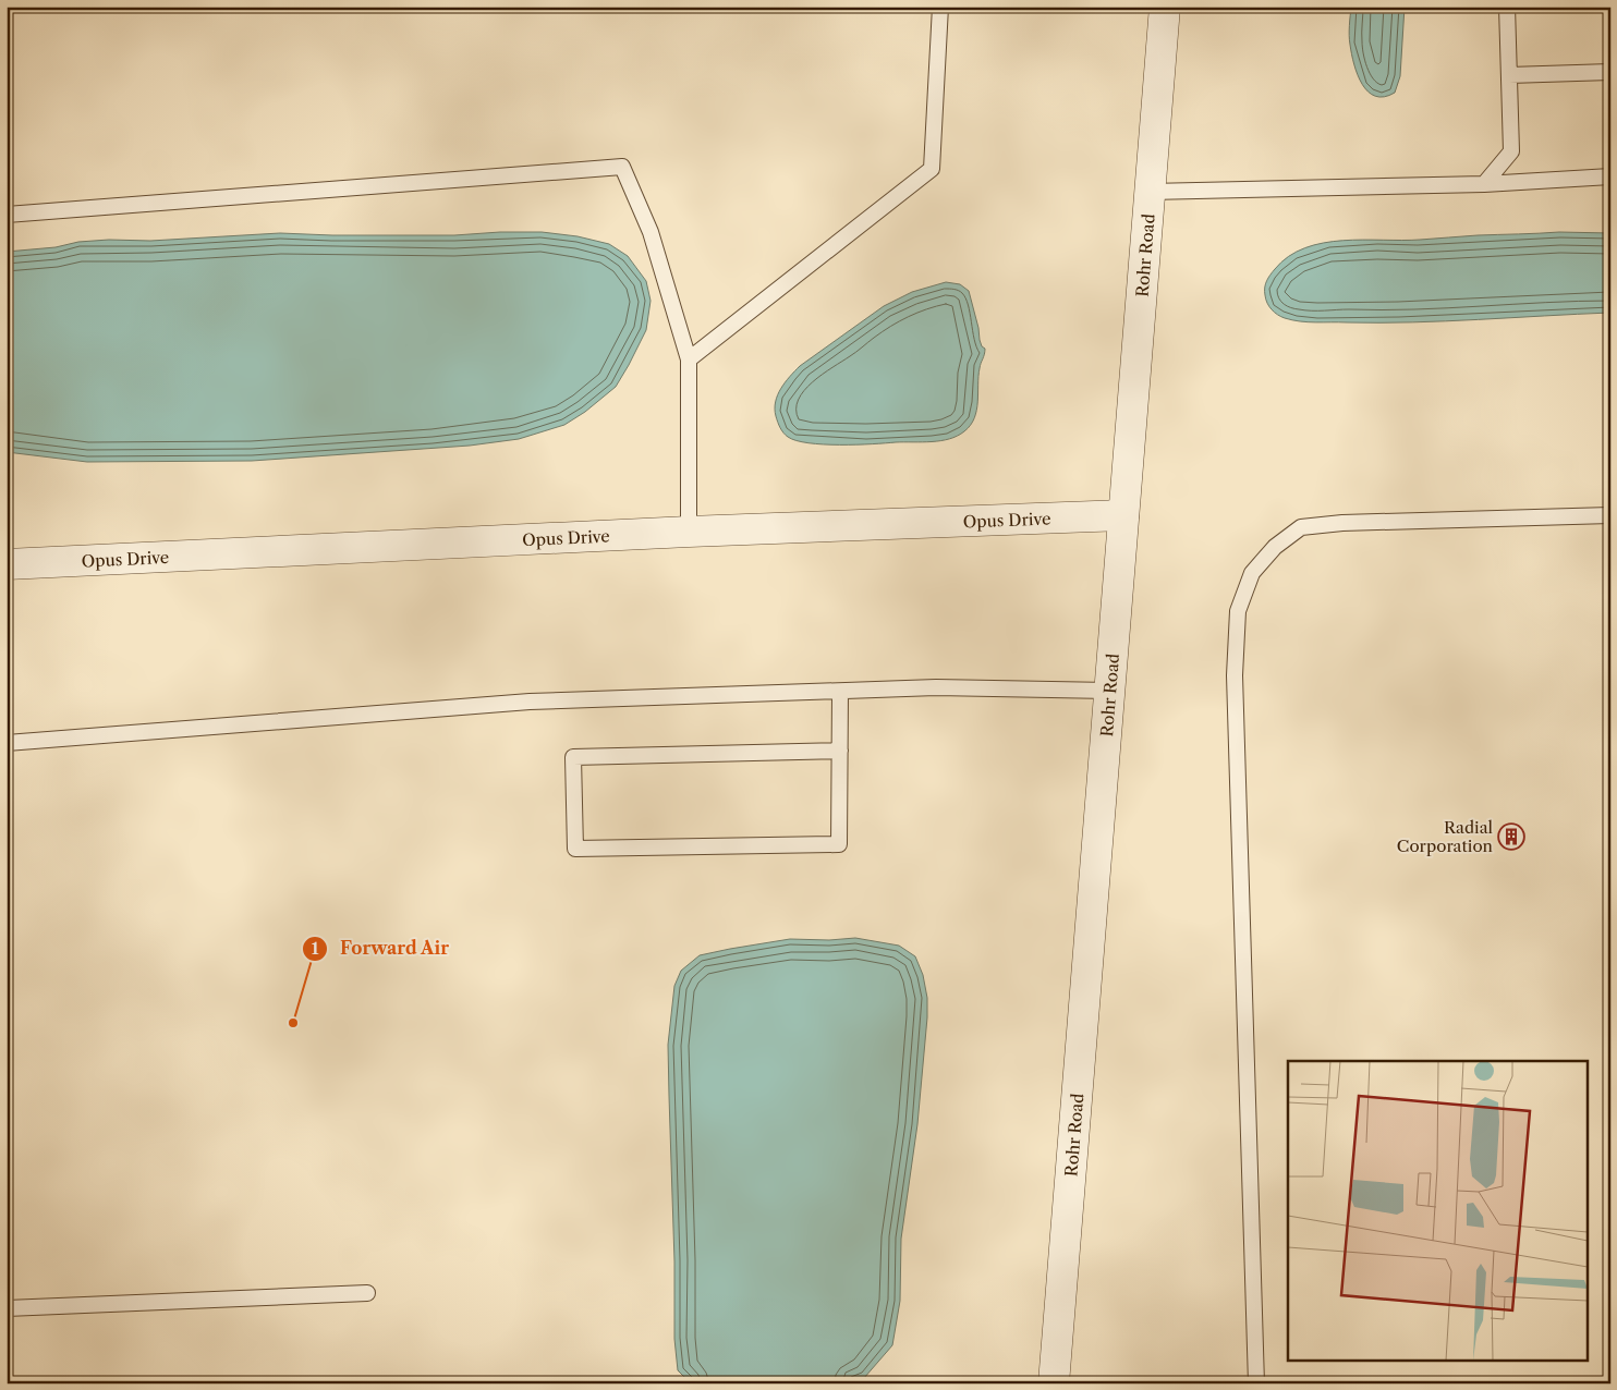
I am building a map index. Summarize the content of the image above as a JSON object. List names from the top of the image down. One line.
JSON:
{"streets":{"street":["Rohr Road","Opus Drive"]},"crossings":[["Rohr Road","Opus Drive"]],"places":{"building":["Radial Corporation"],"other":["Forward Air"]}}
